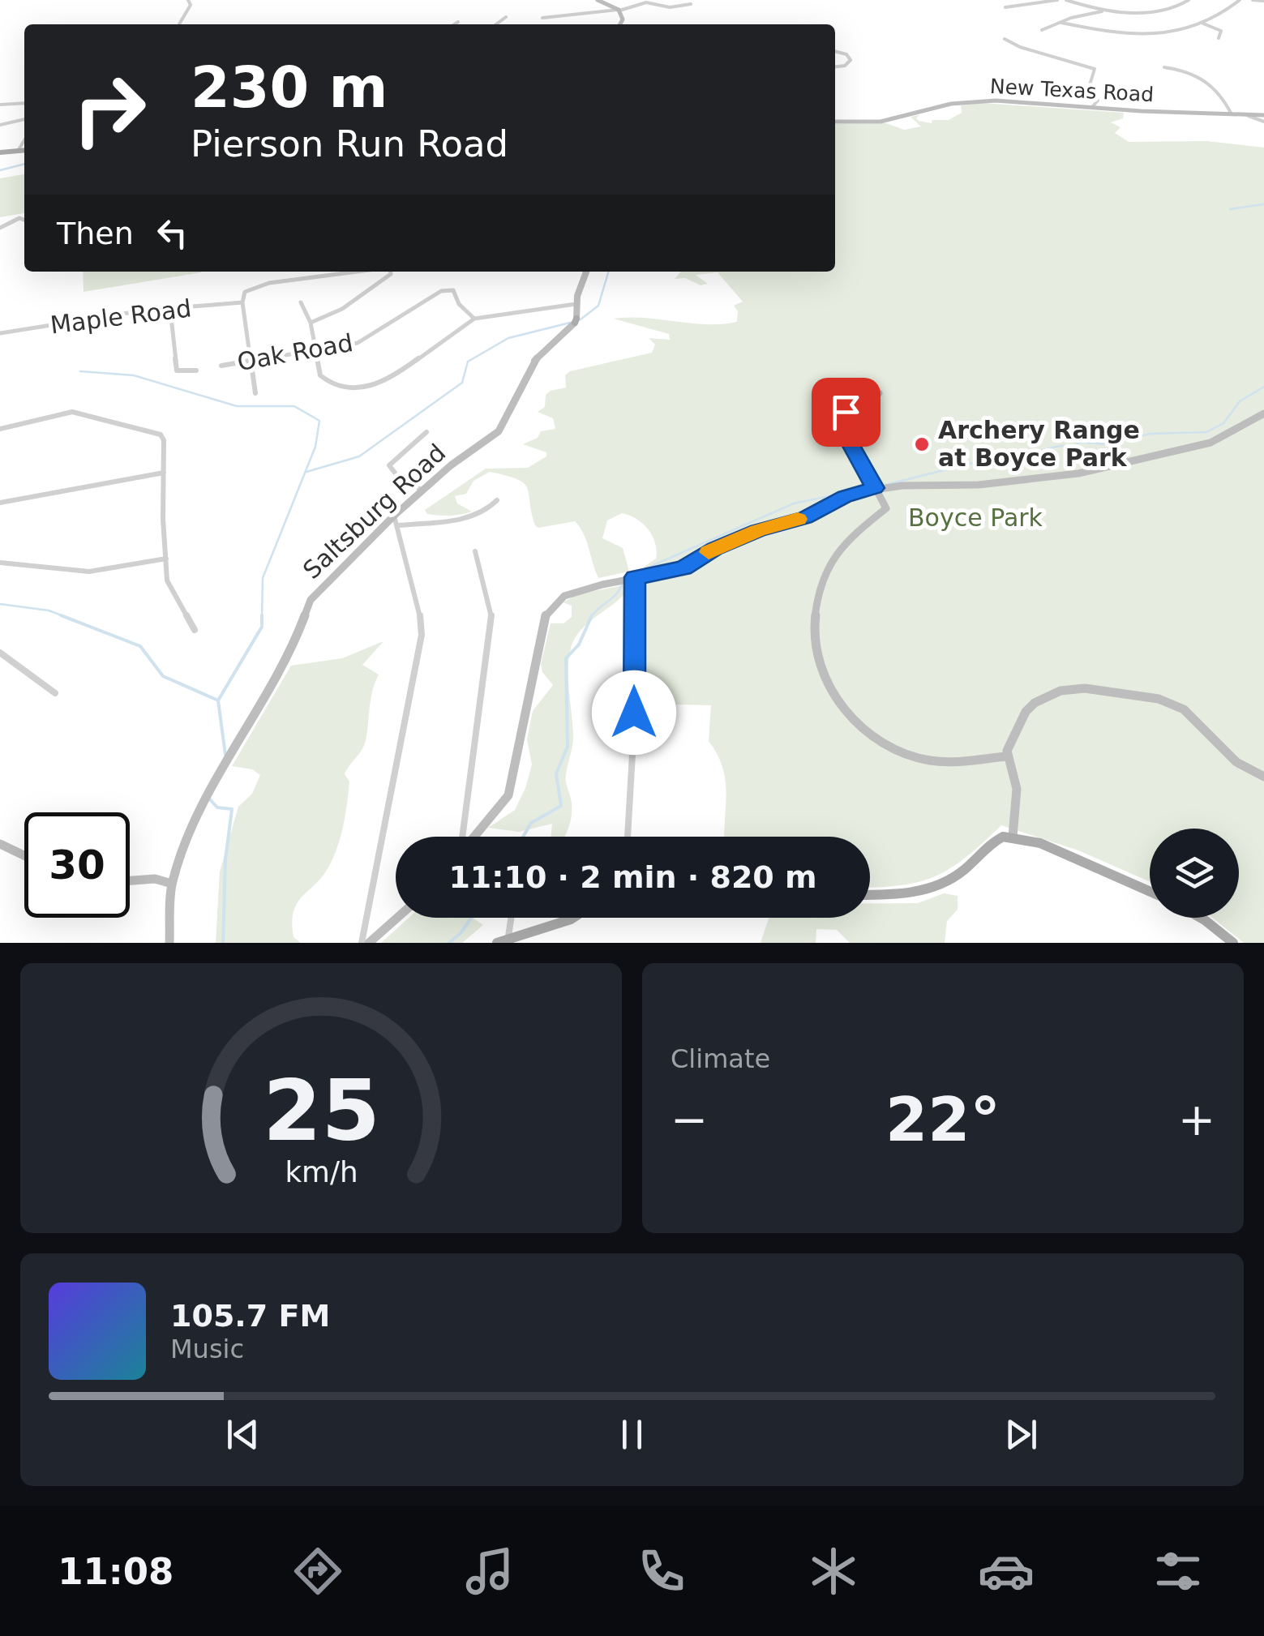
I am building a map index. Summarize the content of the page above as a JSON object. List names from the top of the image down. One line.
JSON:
{"streets":{"main road":["New Texas Road","Saltsburg Road"],"street":["Maple Road","Oak Road"]},"parks":["Boyce Park"],"places":["Archery Range at Boyce Park"],"page":{"turn":["230 m","Pierson Run Road"],"then":"Then","limit":"30","trip":"11:10 · 2 min · 820 m","tile":"Climate","heat":["−","22°","+"],"song":["105.7 FM","Music"],"tabs":"11:08","gauge":["25","km/h"]}}
